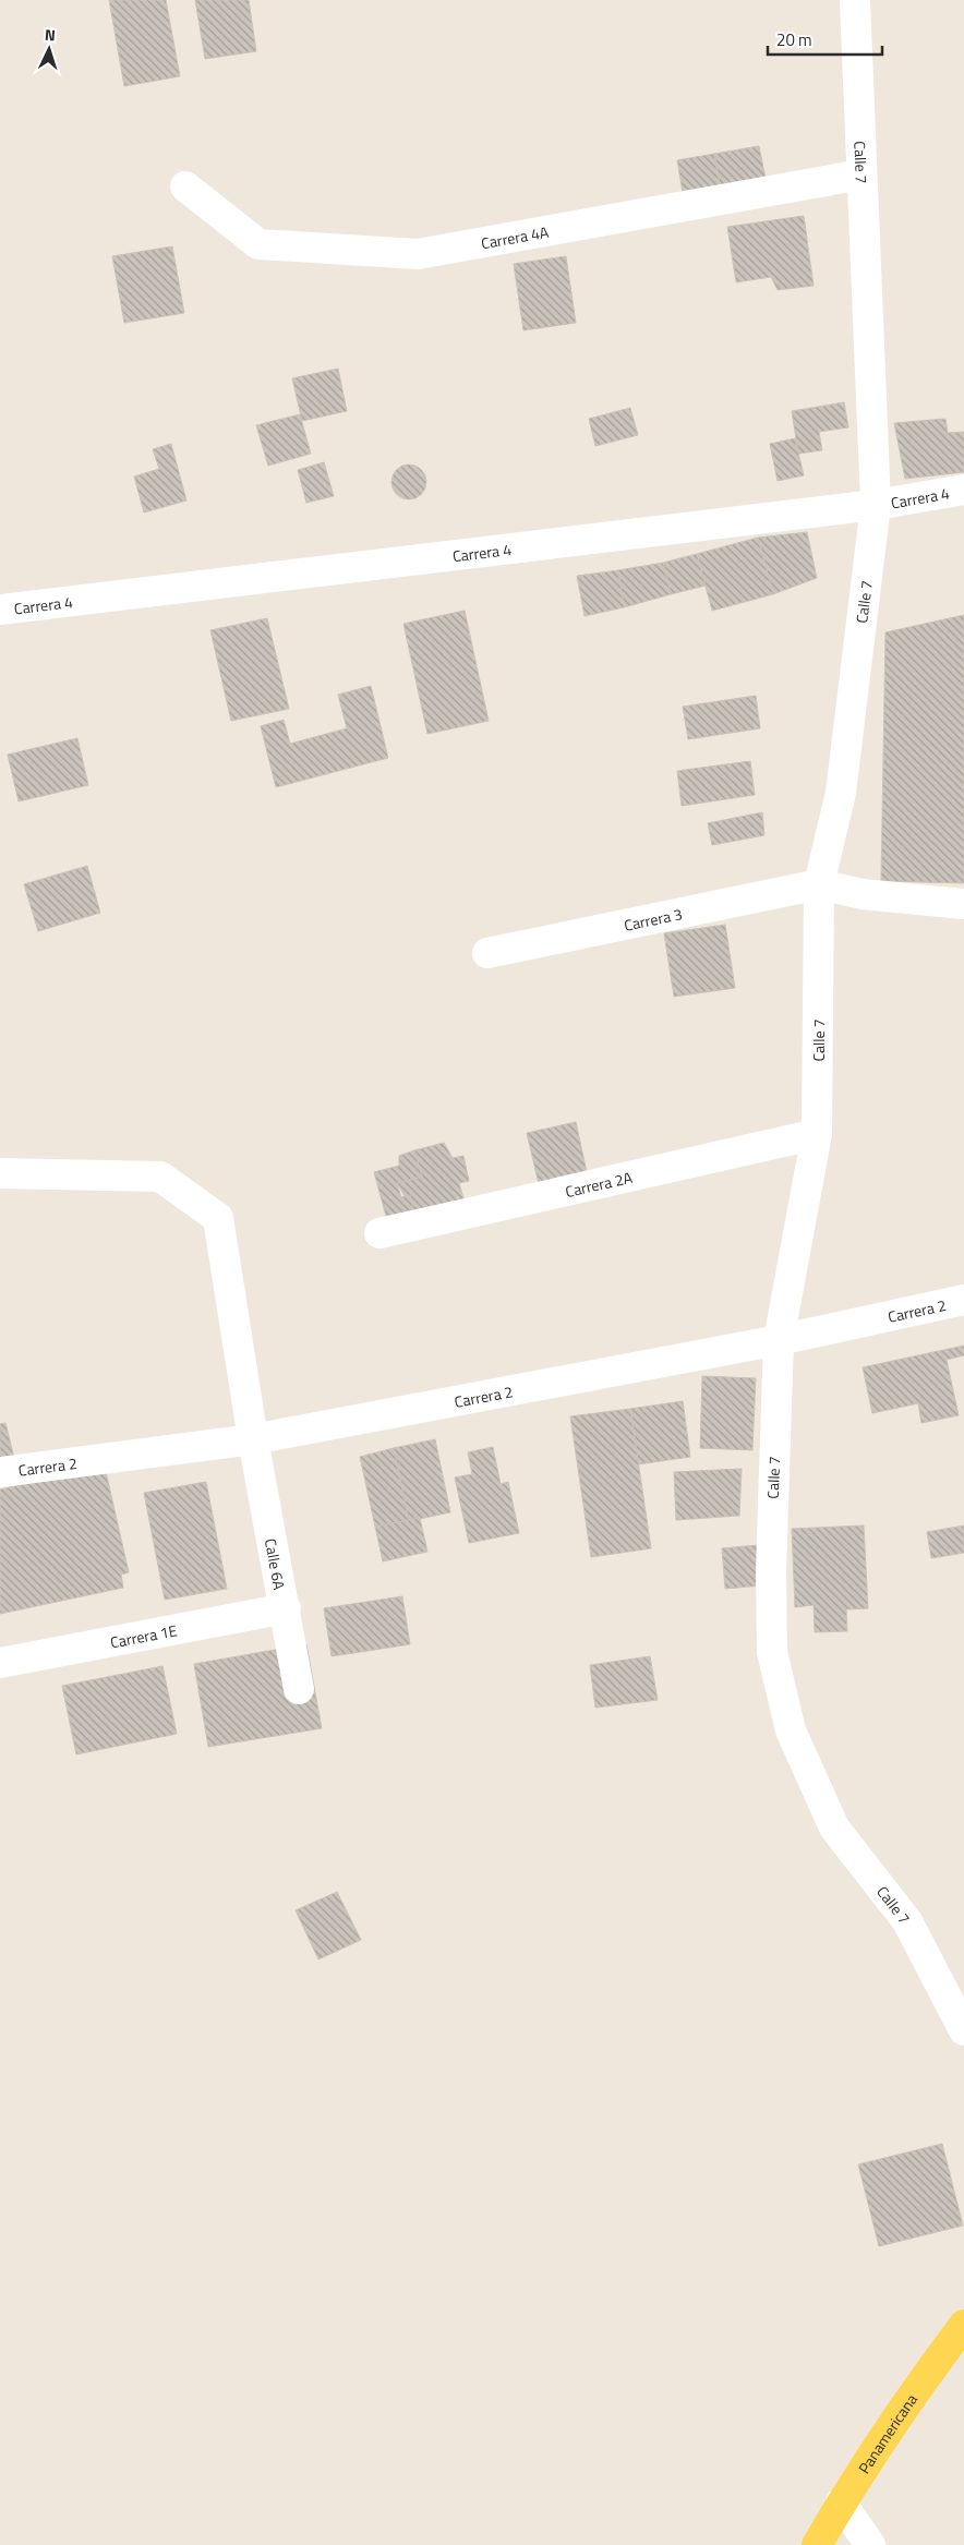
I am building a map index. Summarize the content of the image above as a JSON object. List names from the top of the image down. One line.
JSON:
{"streets":{"main road":["Panamericana"],"street":["Calle 7","Carrera 4A","Carrera 4","Carrera 3","Carrera 2A","Carrera 2","Calle 6A","Carrera 1E"]},"crossings":[["Calle 7","Carrera 4A"],["Calle 7","Carrera 4"],["Calle 7","Carrera 3"],["Calle 7","Carrera 2A"],["Calle 7","Carrera 2"],["Carrera 2","Calle 6A"],["Calle 6A","Carrera 1E"]],"scale_bar":"20 m","north":"top"}
